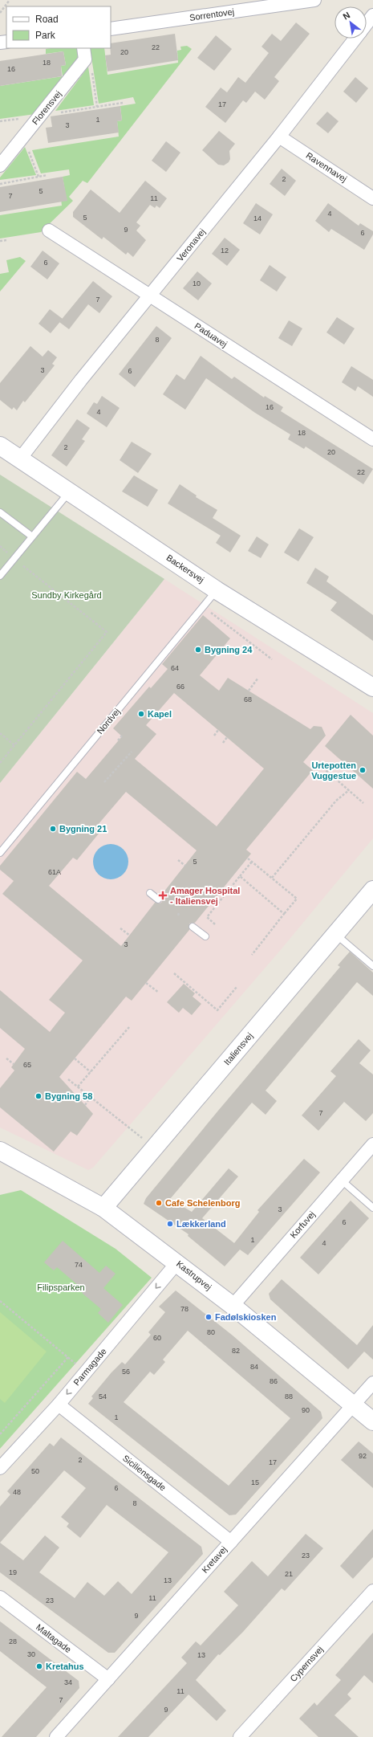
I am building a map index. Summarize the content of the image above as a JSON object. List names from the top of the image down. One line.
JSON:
{"streets":{"street":["Sorrentovej","Florensvej","Ravennavej","Veronavej","Paduavej","Backersvej","Italiensvej","Korfuvej","Kastrupvej","Parmagade","Siciliensgade","Kretavej","Maltagade","Cypernsvej"],"lane":["Nordvej"]},"crossings":[["Ravennavej","Veronavej"],["Veronavej","Paduavej"],["Veronavej","Backersvej"],["Backersvej","Nordvej"],["Italiensvej","Kastrupvej"],["Korfuvej","Kastrupvej"],["Kastrupvej","Parmagade"],["Kastrupvej","Kretavej"],["Parmagade","Siciliensgade"],["Siciliensgade","Kretavej"],["Kretavej","Maltagade"]],"one_way":["Parmagade"],"parks":["Sundby Kirkegård","Filipsparken"],"places":{"other":["Bygning 24","Kapel","Urtepotten Vuggestue","Bygning 21","Bygning 58","Cafe Schelenborg","Lækkerland","Fadølskiosken","Kretahus"],"health":["Amager Hospital - Italiensvej"]},"house_numbers":["22","20","18","16","17","1","3","2","5","7","11","4","5","14","9","6","12","6","10","7","8","3","6","16","4","18","2","20","22","64","66","68","5","61A","3","65","7","3","6","1","4","74","78","80","60","82","84","56","86","54","88","90","1","92","2","17","50","15","6","48","8","23","19","21","13","11","23","9","28","30","13","34","11","7","9"],"legend":["Road","Park"],"north":"top left"}
